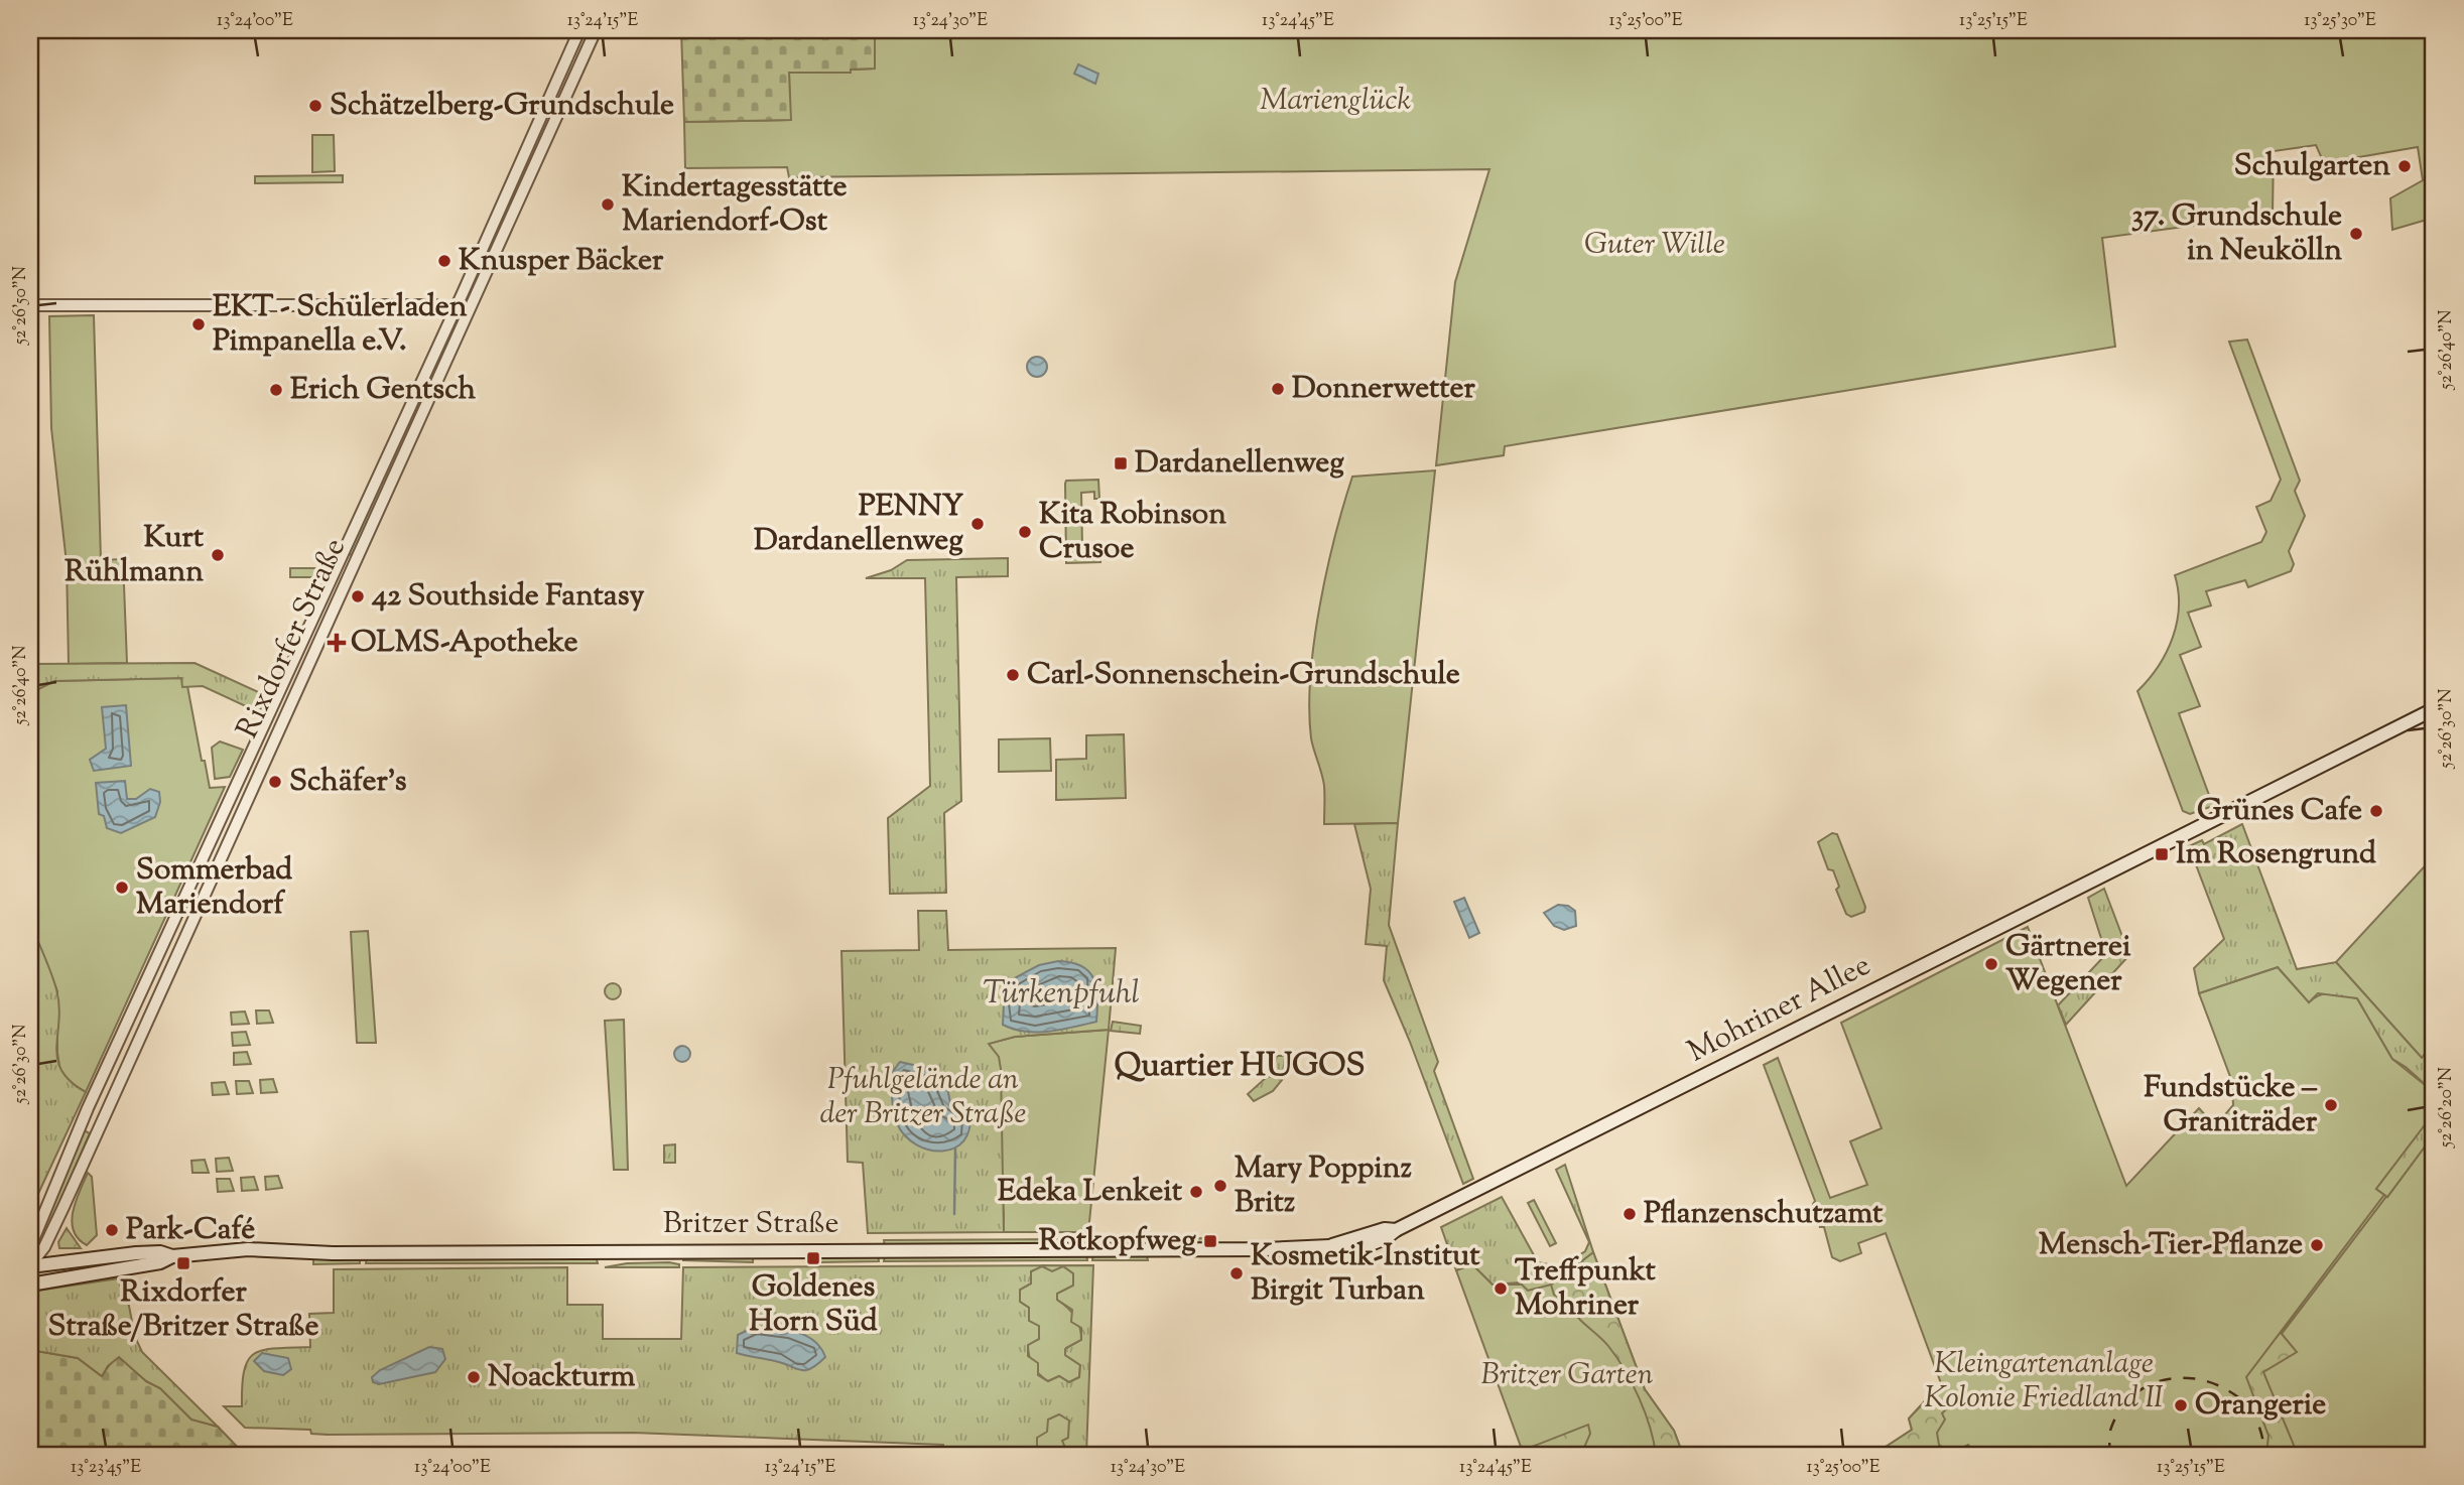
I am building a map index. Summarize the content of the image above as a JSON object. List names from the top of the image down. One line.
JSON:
{"streets":{"main road":["Mohriner Allee","Britzer Straße"],"street":["Rixdorfer Straße"]},"crossings":[["Rixdorfer Straße","Britzer Straße"],["Mohriner Allee","Britzer Straße"]],"districts":["Quartier HUGOS"],"water":["Türkenpfuhl"],"parks":["Marienglück","Guter Wille","Pfuhlgelände an der Britzer Straße","Kleingartenanlage Kolonie Friedland II","Britzer Garten"],"places":{"other":["Schätzelberg-Grundschule","Schulgarten","Kindertagesstätte Mariendorf-Ost","37. Grundschule in Neukölln","Knusper Bäcker","EKT - Schülerladen Pimpanella e.V.","Donnerwetter","Erich Gentsch","PENNY Dardanellenweg","Kita Robinson Crusoe","Kurt Rühlmann","42 Southside Fantasy","Carl-Sonnenschein-Grundschule","Schäfer's","Grünes Cafe","Sommerbad Mariendorf","Gärtnerei Wegener","Fundstücke – Graniträder","Mary Poppinz Britz","Edeka Lenkeit","Pflanzenschutzamt","Park-Café","Mensch-Tier-Pflanze","Kosmetik-Institut Birgit Turban","Treffpunkt Mohriner","Noackturm","Orangerie"],"transit":["Dardanellenweg","Im Rosengrund","Rotkopfweg","Goldenes Horn Süd","Rixdorfer Straße/Britzer Straße"],"health":["OLMS-Apotheke"]},"coordinates":["13°24'00\"E","13°24'15\"E","13°24'30\"E","13°24'45\"E","13°25'00\"E","13°25'15\"E","13°25'30\"E","52°26'50\"N","52°26'40\"N","52°26'30\"N","52°26'20\"N","13°23'45\"E"]}
